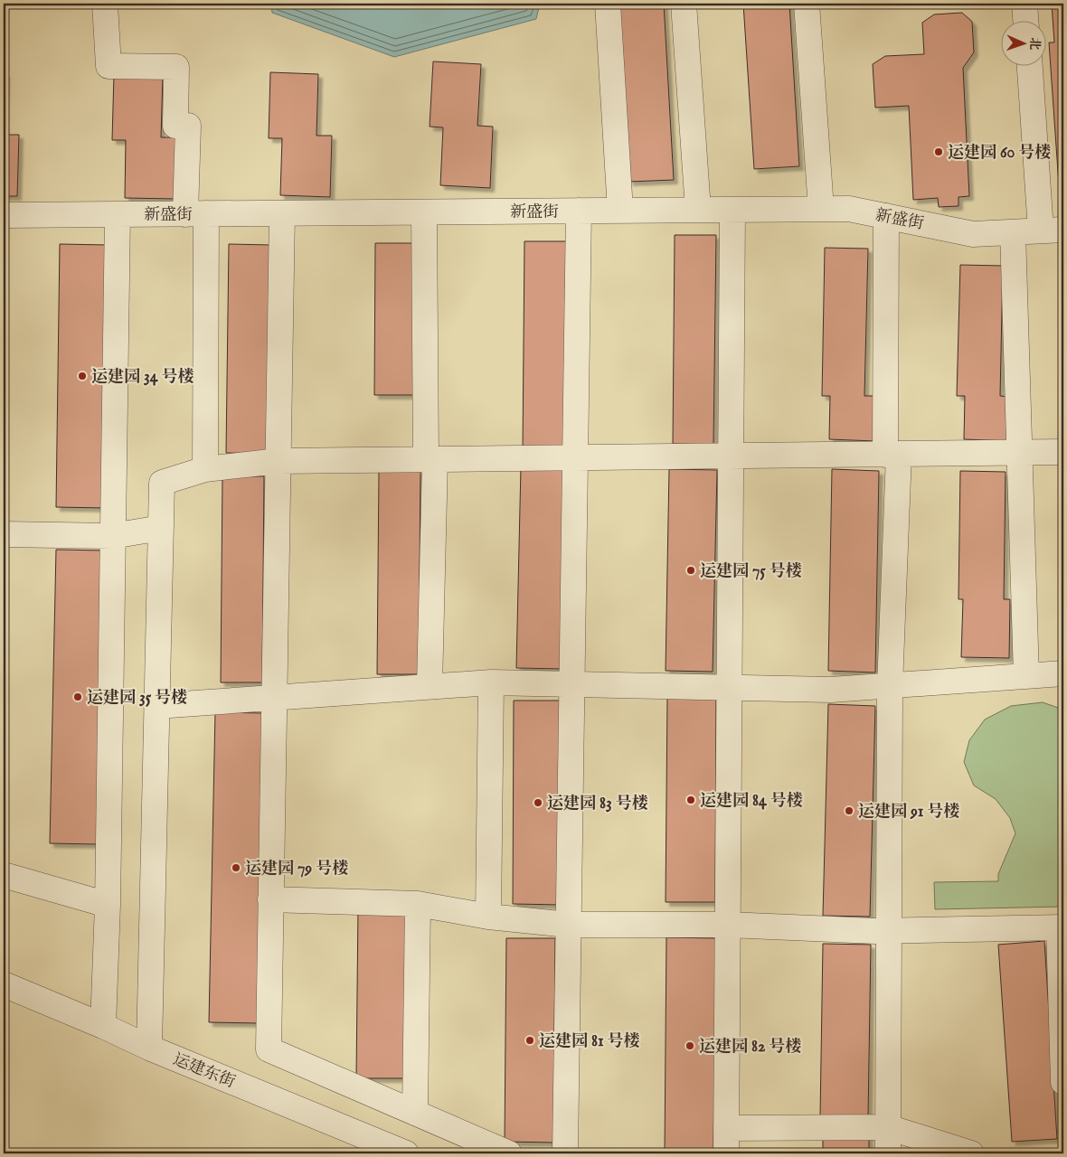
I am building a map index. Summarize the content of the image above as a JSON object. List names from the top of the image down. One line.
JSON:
{"streets":{"street":["新盛街","运建东街"]},"places":["运建园 60 号楼","运建园 34 号楼","运建园 75 号楼","运建园 35 号楼","运建园 84 号楼","运建园 83 号楼","运建园 91 号楼","运建园 79 号楼","运建园 81 号楼","运建园 82 号楼"],"north":"right"}
